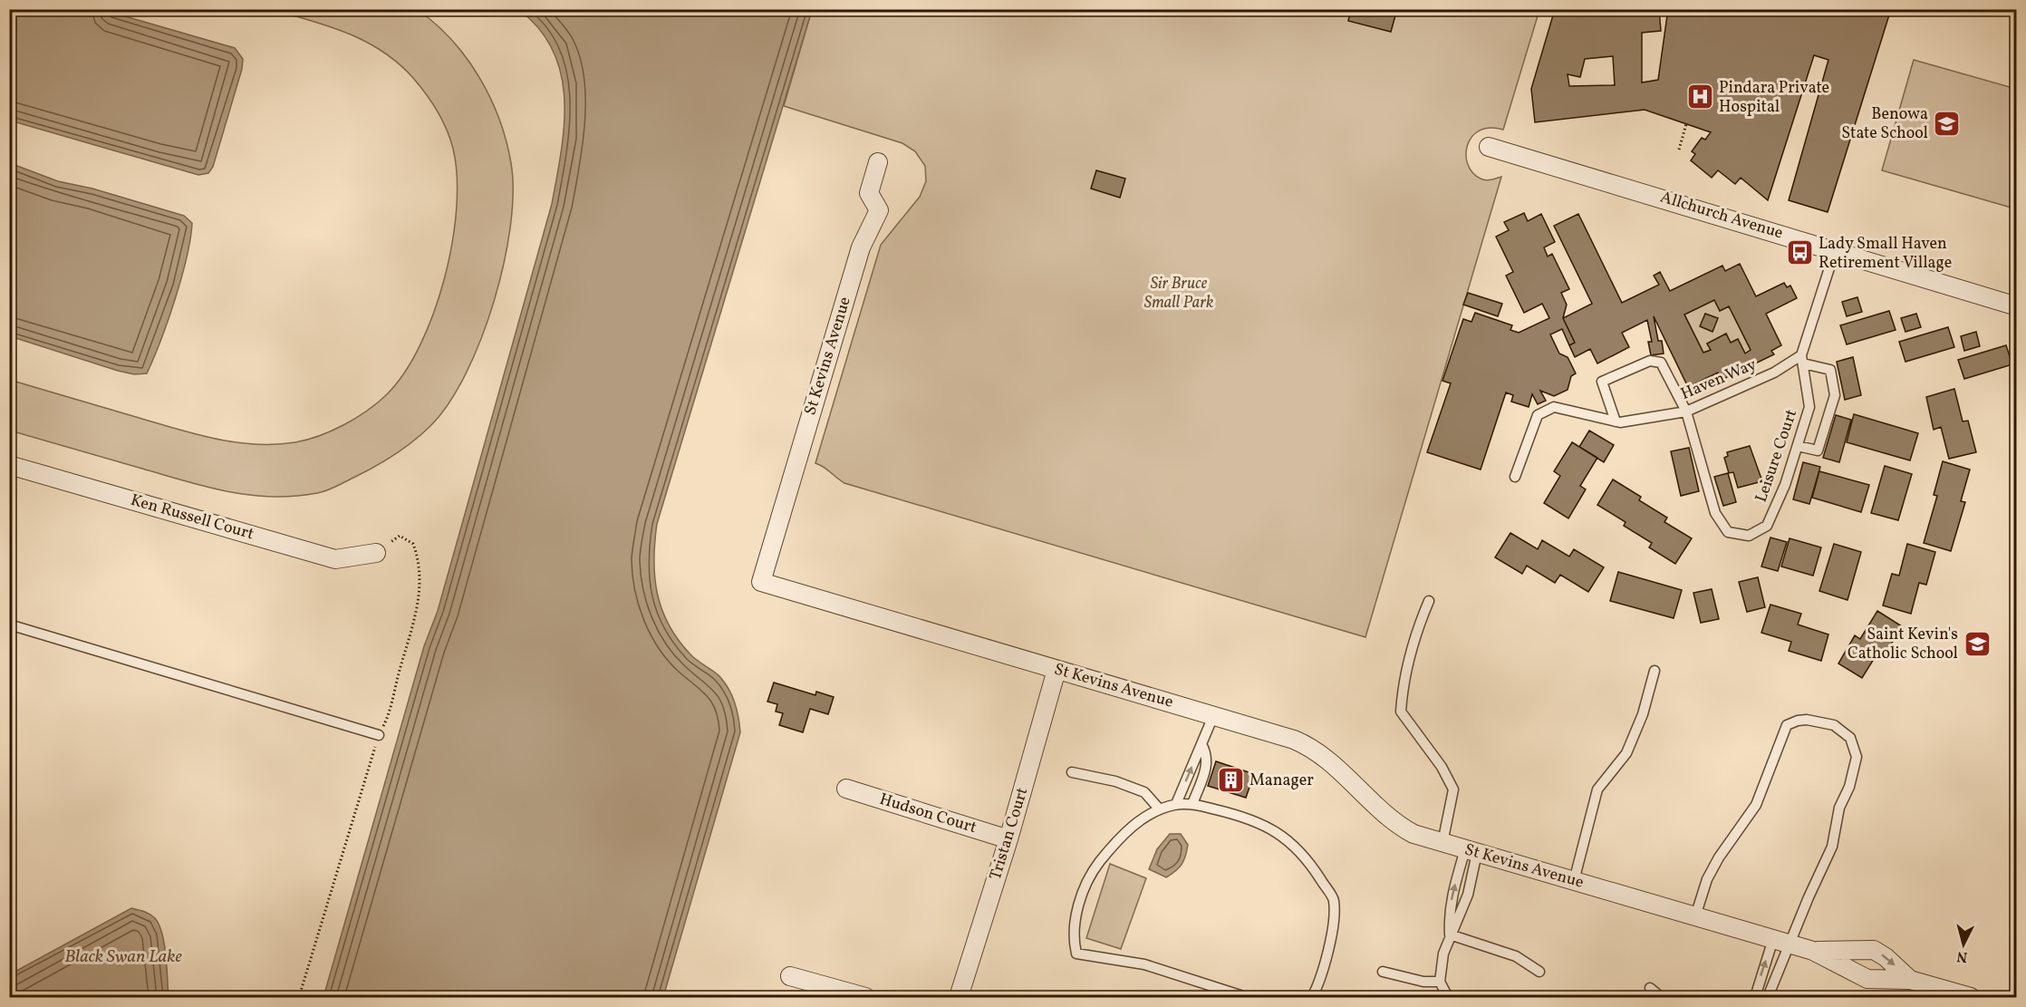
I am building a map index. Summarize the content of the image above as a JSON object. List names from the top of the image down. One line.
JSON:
{"streets":{"street":["Allchurch Avenue","St Kevins Avenue","Ken Russell Court","Hudson Court","Tristan Court"],"lane":["Haven Way","Leisure Court"]},"crossings":[["St Kevins Avenue","Tristan Court"],["Haven Way","Leisure Court"],["Hudson Court","Tristan Court"]],"water":["Black Swan Lake"],"parks":["Sir Bruce Small Park"],"places":{"hospital":["Pindara Private Hospital"],"school or university":["Benowa State School","Saint Kevin's Catholic School"],"bus stop":["Lady Small Haven Retirement Village"],"building":["Manager"]},"north":"bottom"}
